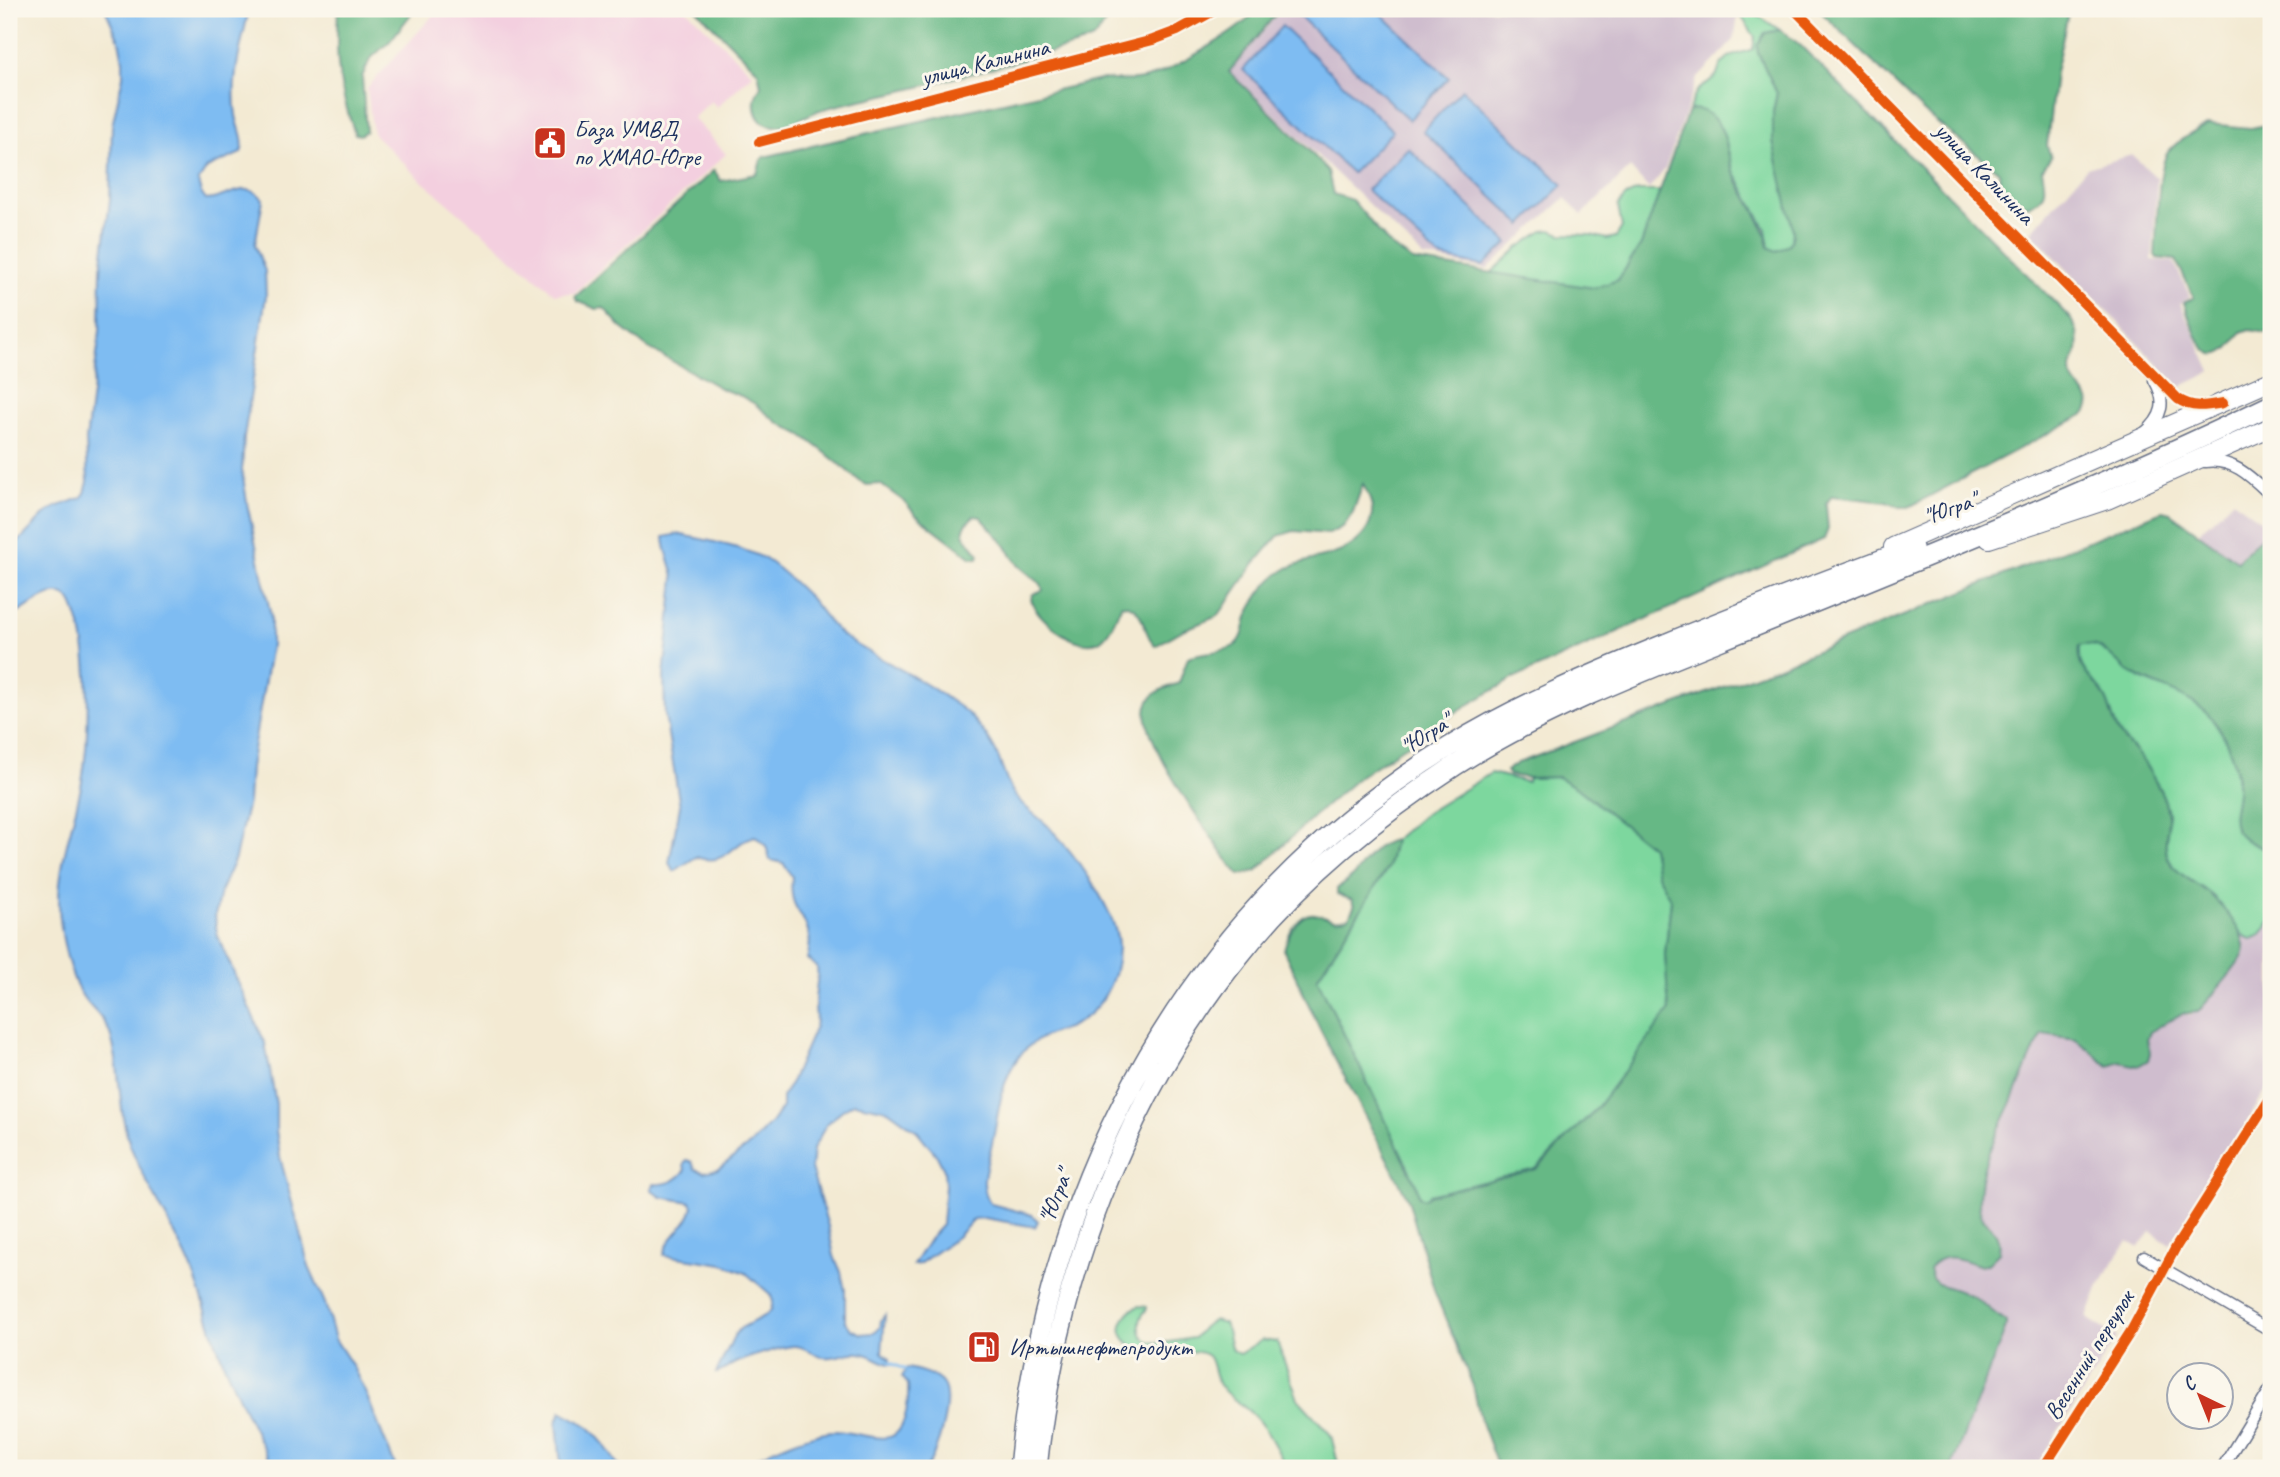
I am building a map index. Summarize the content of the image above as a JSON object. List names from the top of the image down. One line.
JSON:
{"streets":{"highway":["\"Югра\""],"street":["улица Калинина","Весенний переулок"]},"places":{"public building":["База УМВД по ХМАО-Югре"],"fuel station":["Иртышнефтепродукт"]},"north":"top left"}
